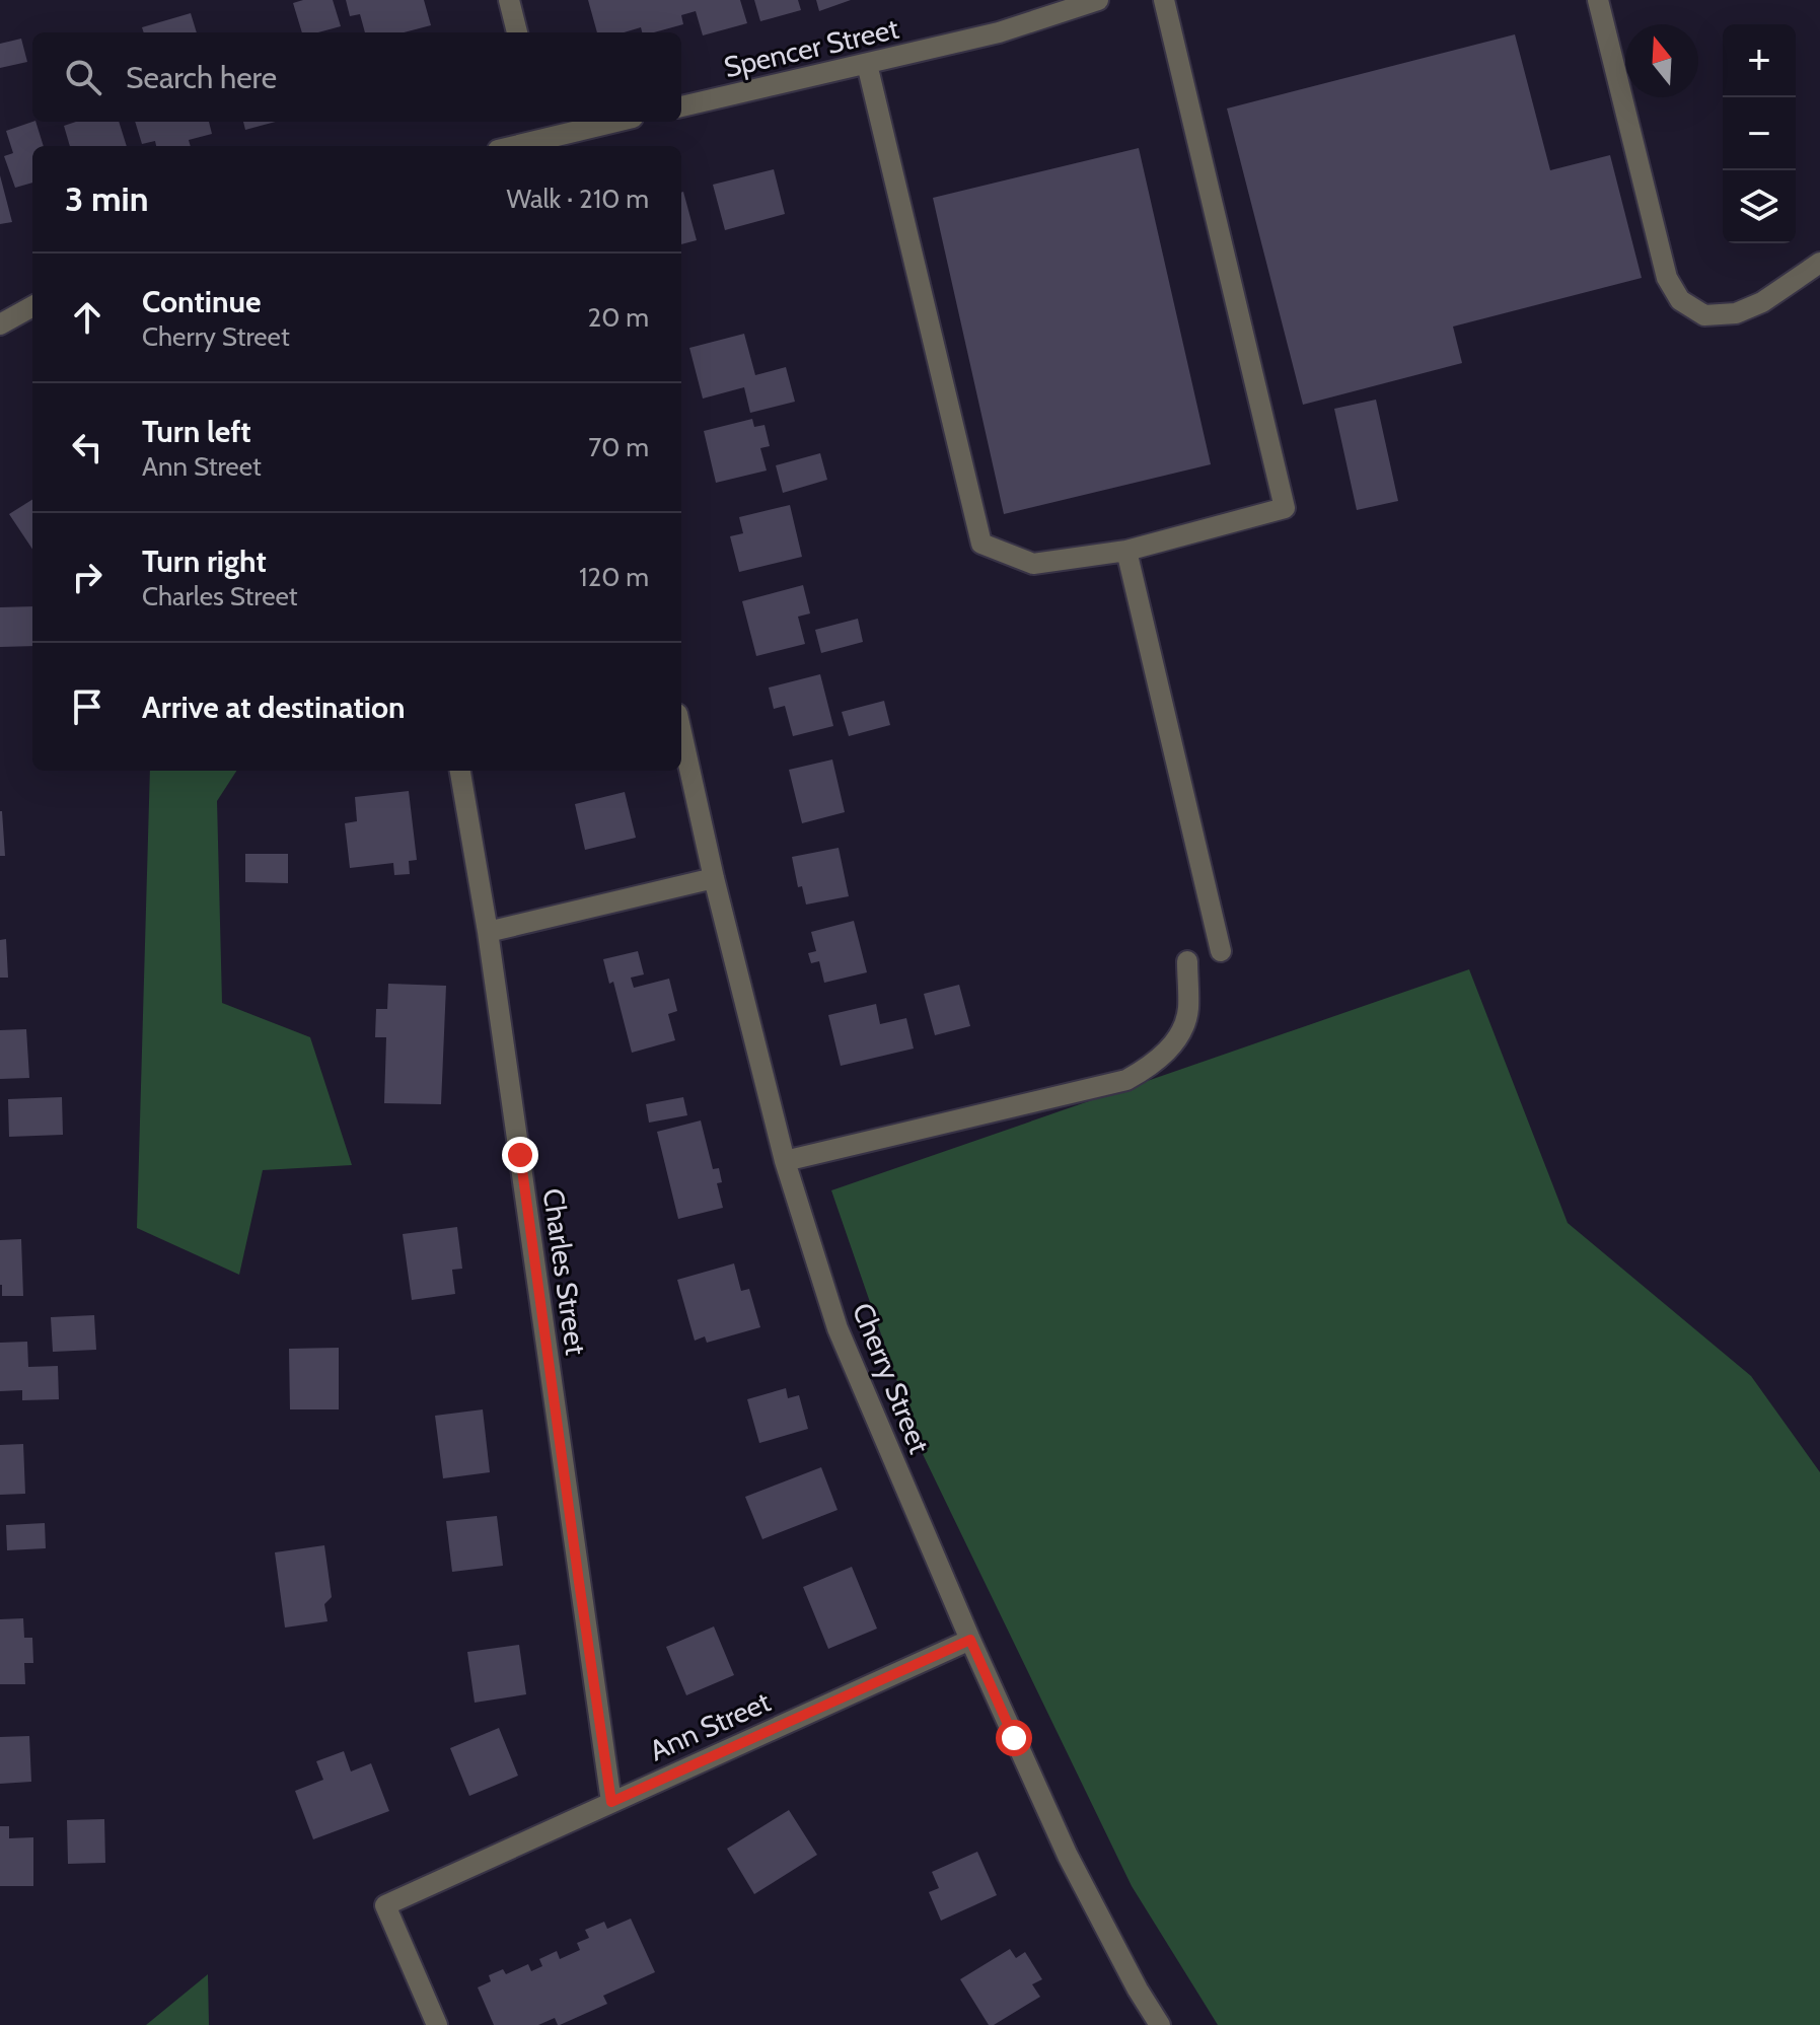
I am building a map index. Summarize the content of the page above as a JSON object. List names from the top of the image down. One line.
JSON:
{"streets":{"street":["Spencer Street","Charles Street","Cherry Street","Ann Street"]},"crossings":[["Charles Street","Ann Street"],["Cherry Street","Ann Street"]],"north":"top","page":{"map_buttons":["+","−"],"search":"Search here","heading":["3 min","Walk · 210 m"],"list":[["Continue","Cherry Street","20 m"],["Turn left","Ann Street","70 m"],["Turn right","Charles Street","120 m"],"Arrive at destination"]}}
